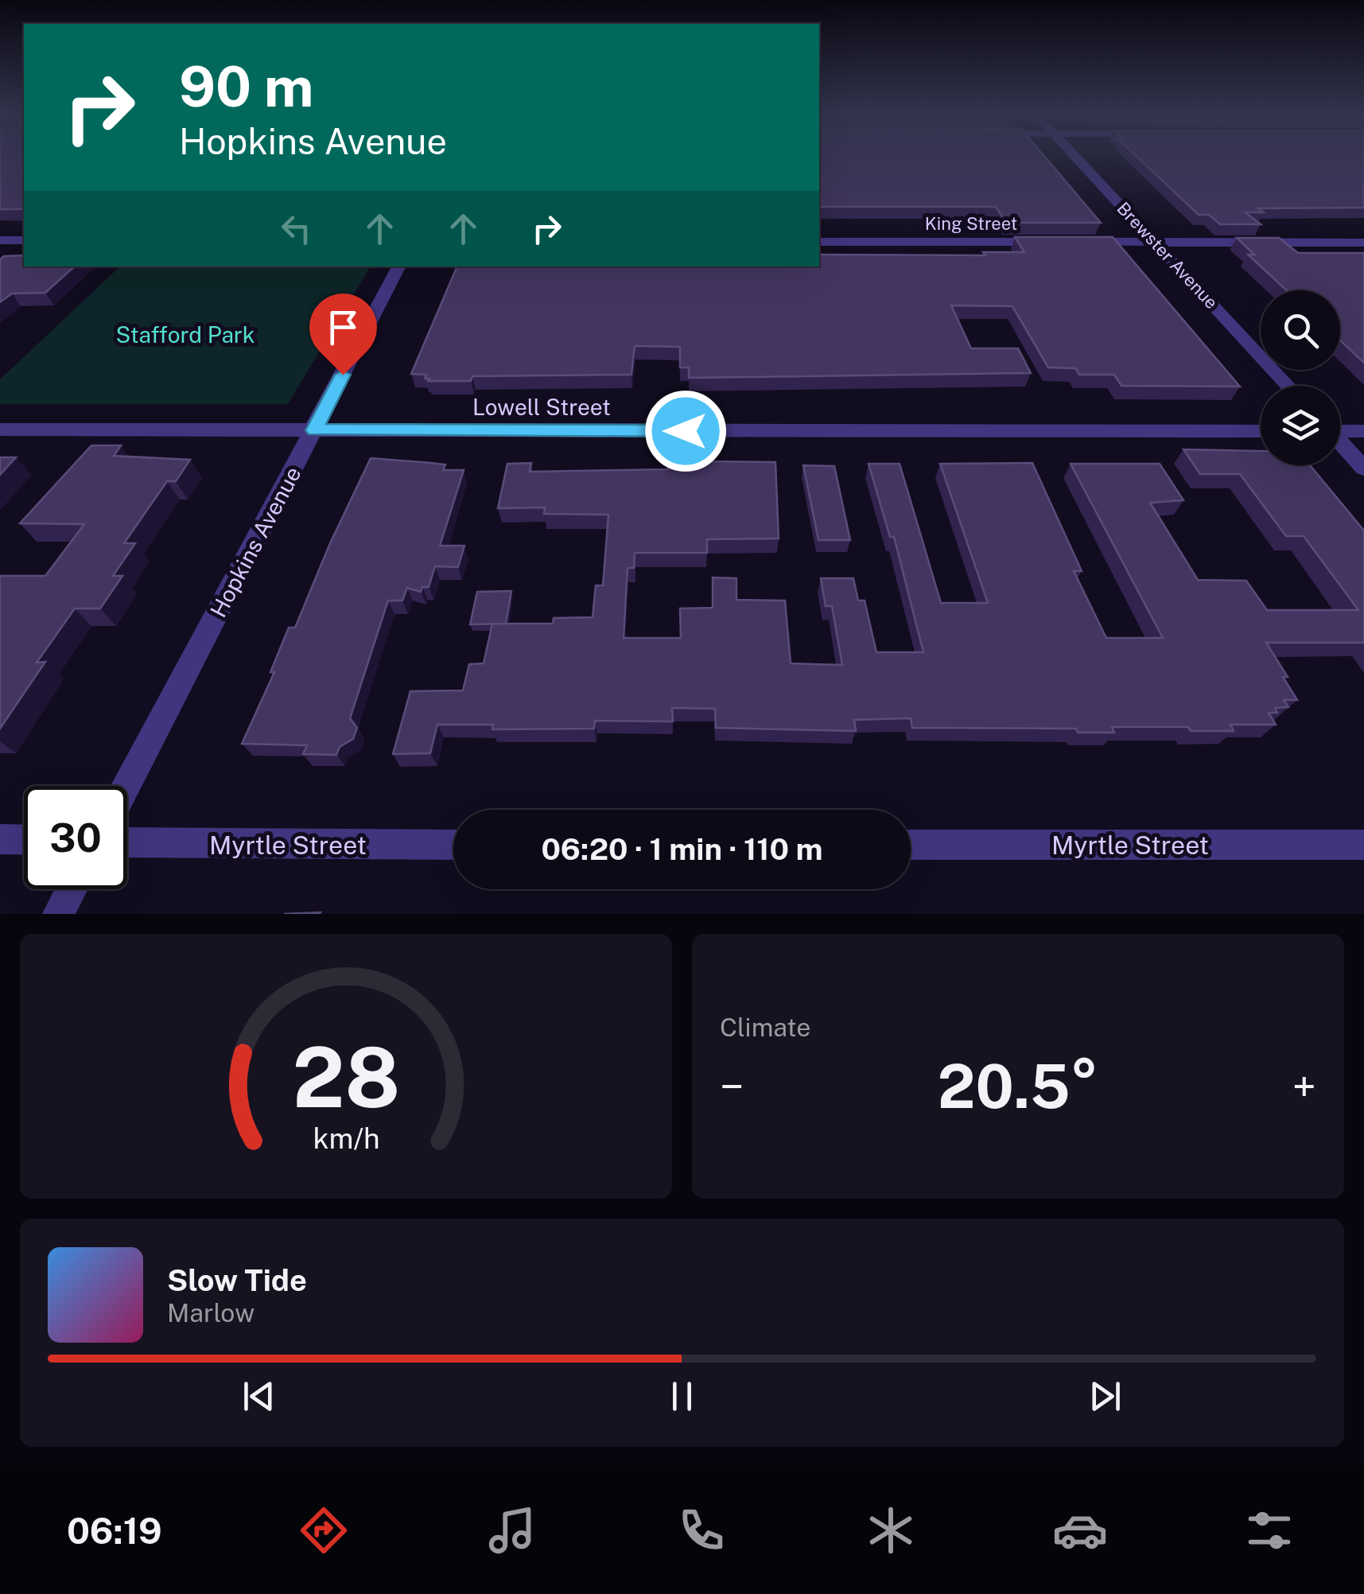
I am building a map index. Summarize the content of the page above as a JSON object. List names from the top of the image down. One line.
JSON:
{"streets":{"street":["King Street","Brewster Avenue","Lowell Street","Hopkins Avenue","Myrtle Street"]},"crossings":[["Lowell Street","Hopkins Avenue"]],"parks":["Stafford Park"],"page":{"turn":["90 m","Hopkins Avenue"],"limit":"30","trip":"06:20 · 1 min · 110 m","tile":"Climate","heat":["−","20.5°","+"],"song":["Slow Tide","Marlow"],"tabs":"06:19","gauge":["28","km/h"]}}
